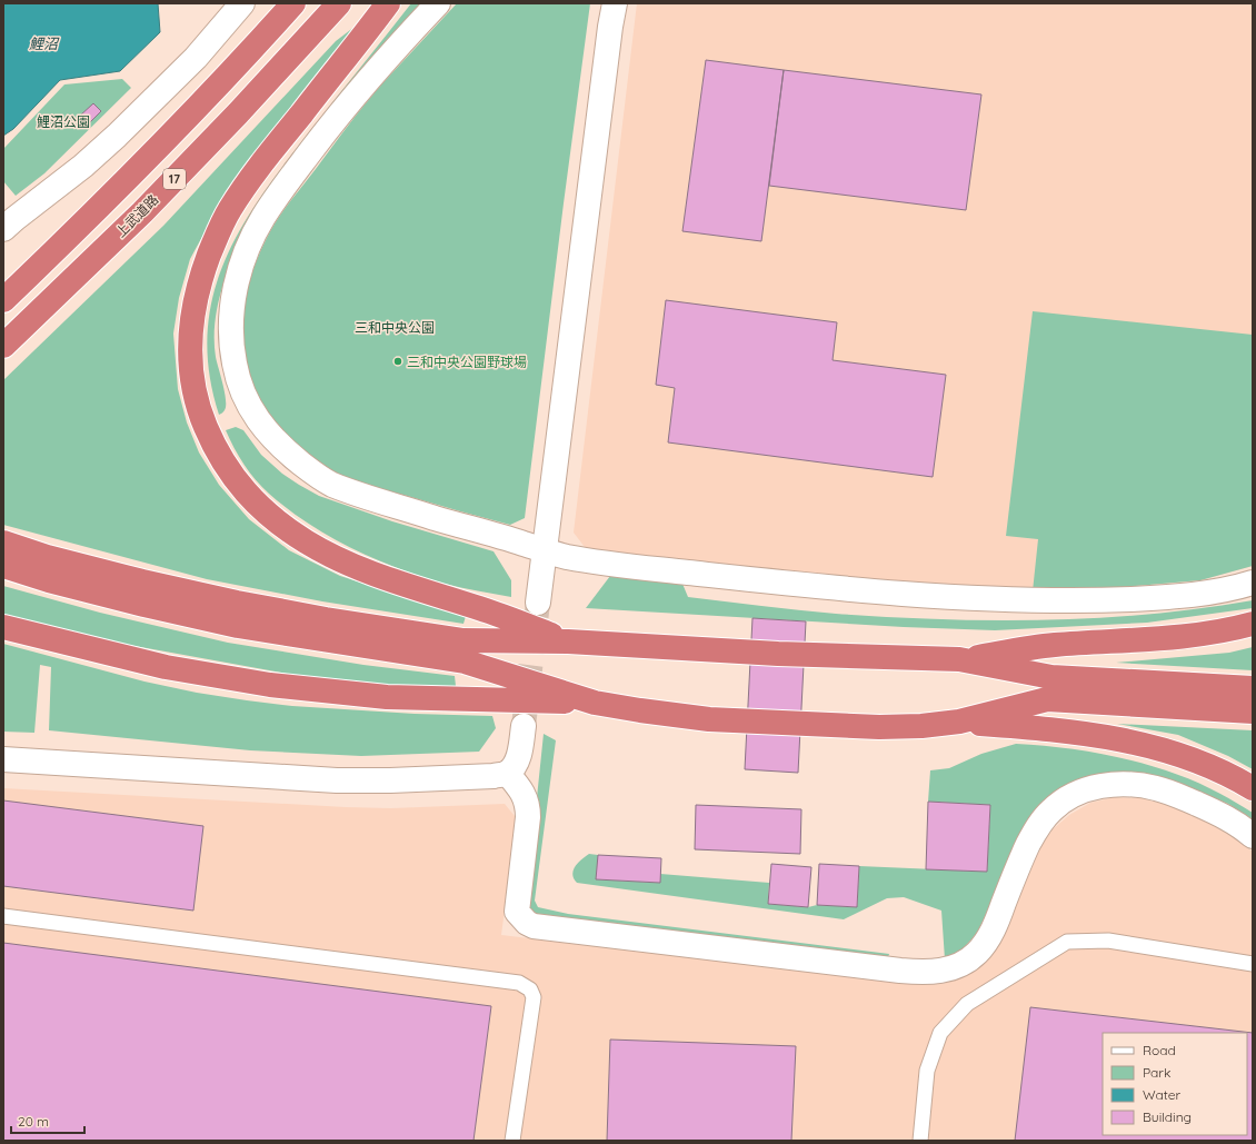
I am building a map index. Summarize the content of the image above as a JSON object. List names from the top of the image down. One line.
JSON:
{"streets":{"highway":["17","上武道路"]},"water":["鯉沼"],"parks":["鯉沼公園","三和中央公園"],"places":["三和中央公園野球場"],"legend":["Road","Park","Water","Building"],"scale_bar":"20 m"}
